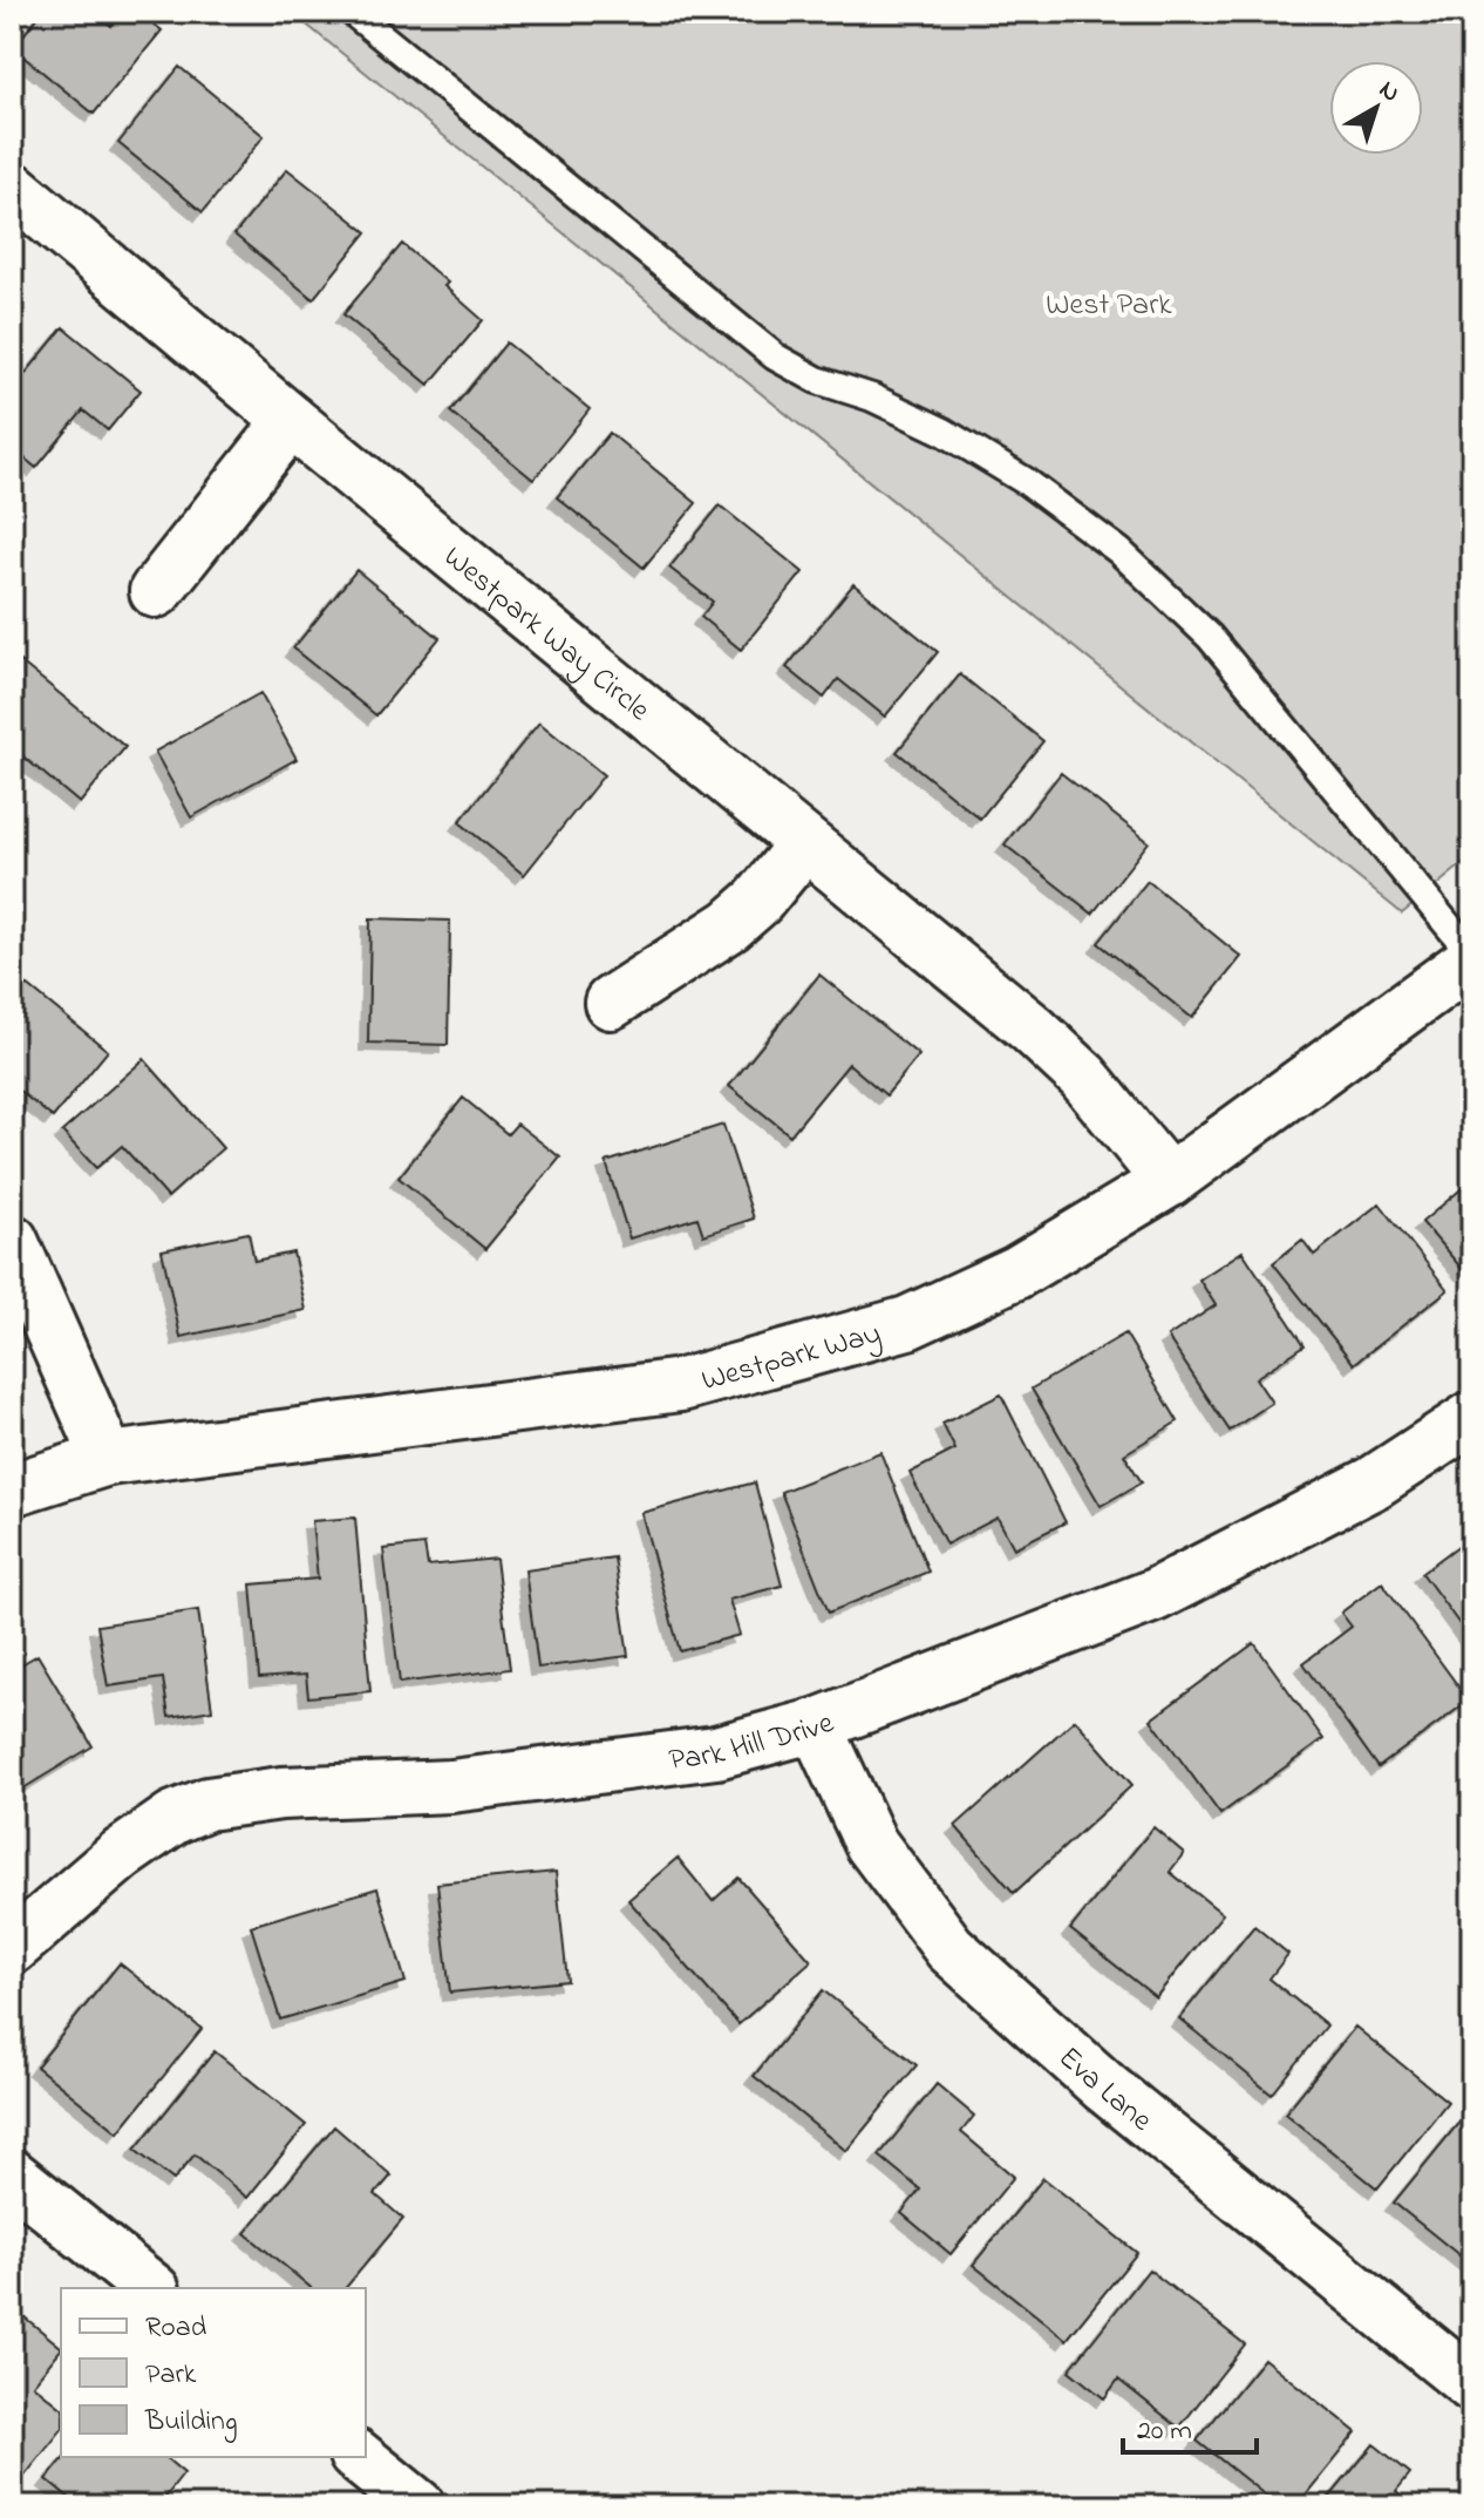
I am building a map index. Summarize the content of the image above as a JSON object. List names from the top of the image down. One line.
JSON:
{"streets":{"street":["Westpark Way Circle","Westpark Way","Park Hill Drive","Eva Lane"]},"crossings":[["Westpark Way Circle","Westpark Way"],["Park Hill Drive","Eva Lane"]],"parks":["West Park"],"legend":["Road","Park","Building"],"scale_bar":"20 m","north":"top right"}
